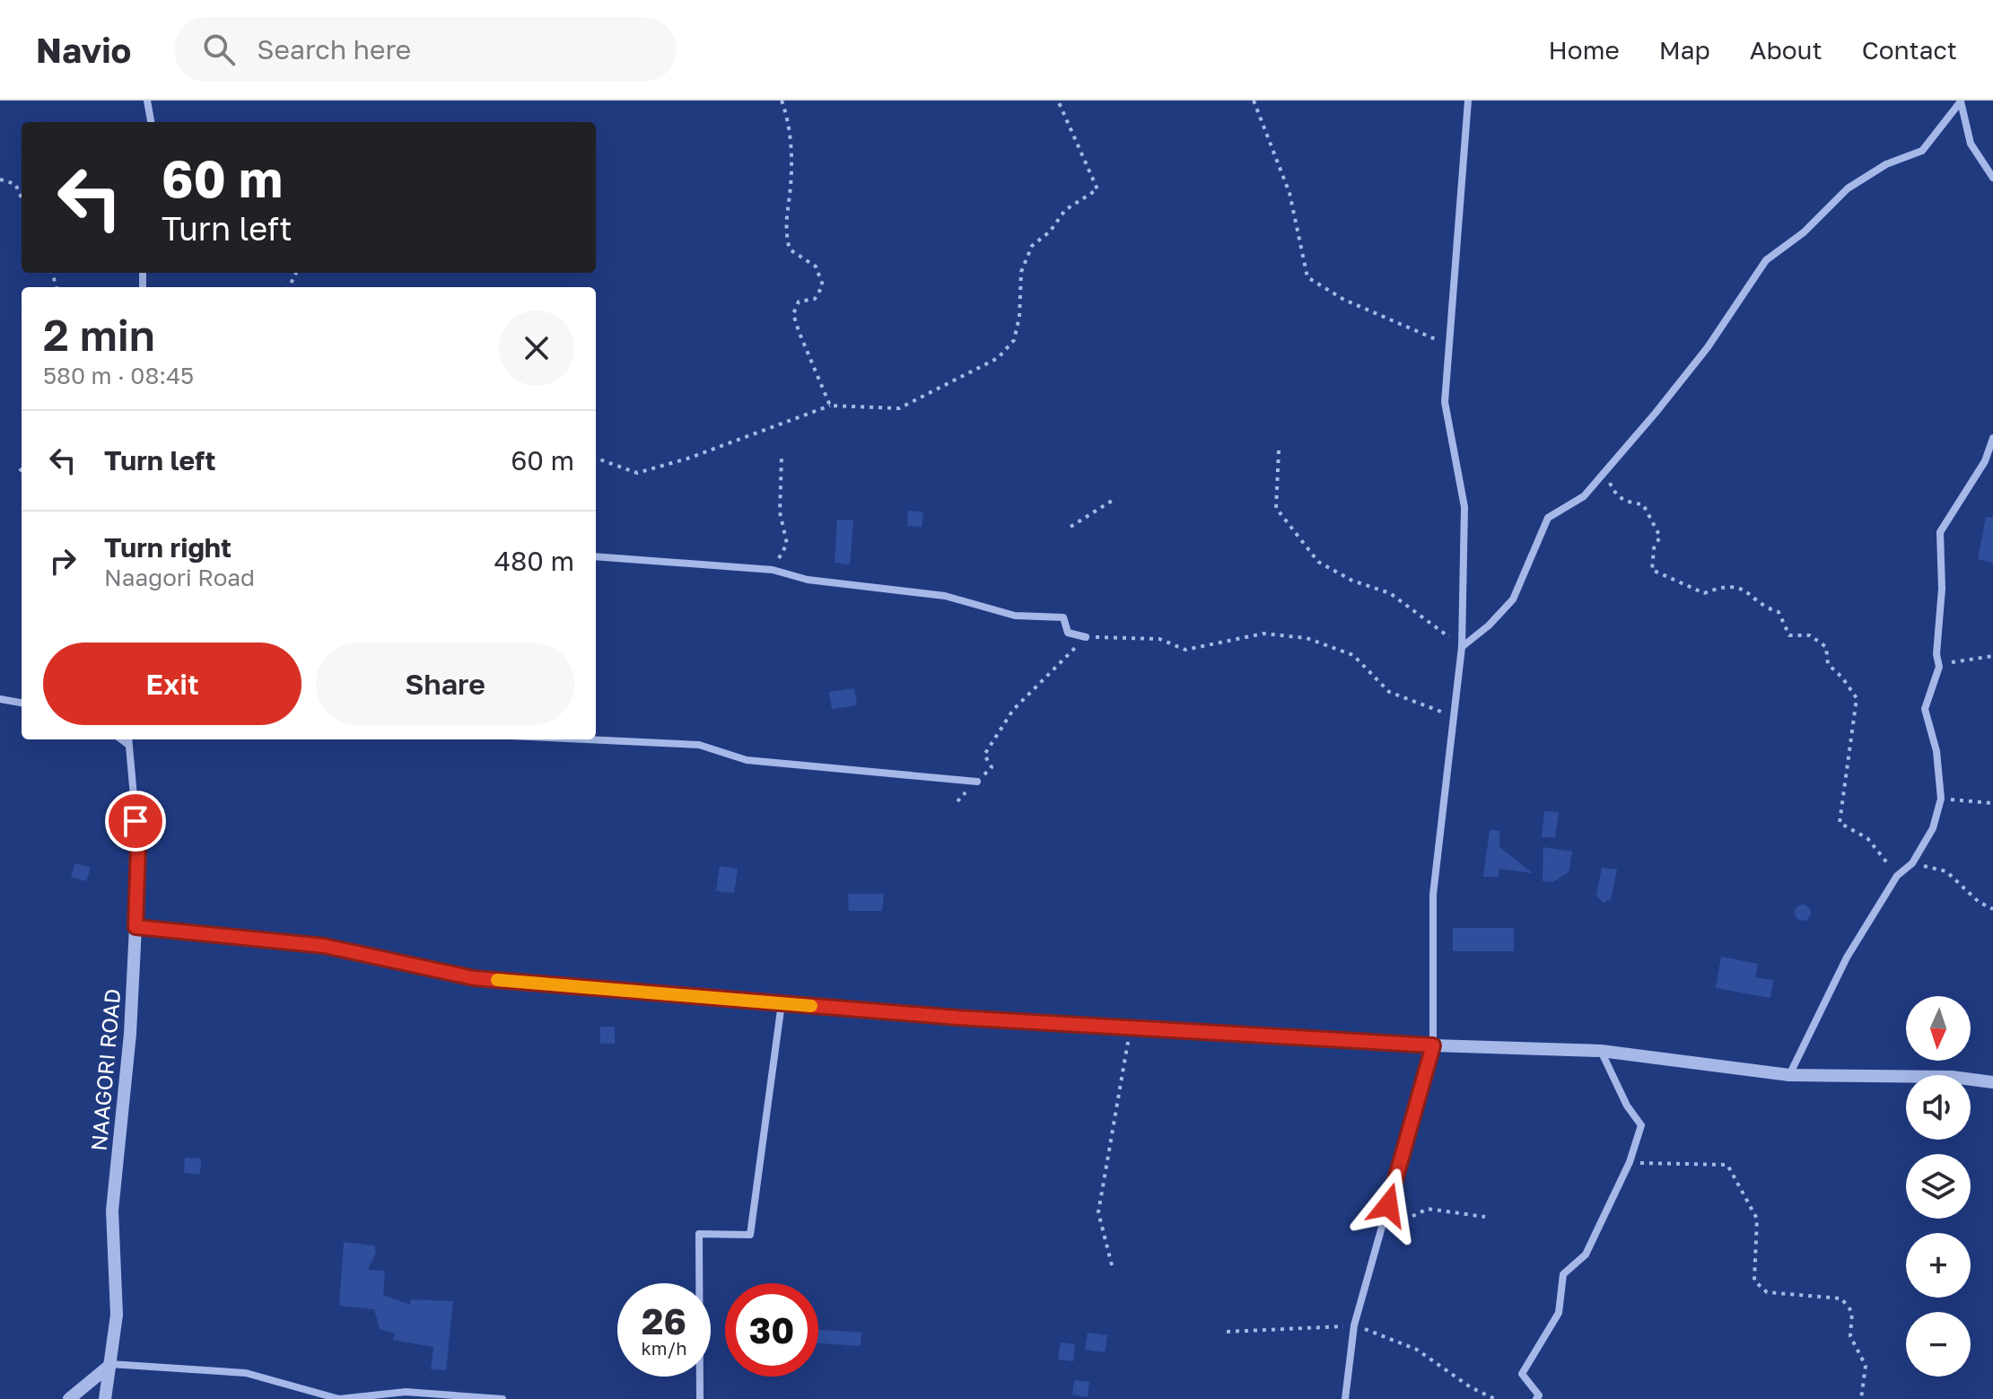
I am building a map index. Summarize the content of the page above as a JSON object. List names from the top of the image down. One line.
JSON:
{"streets":{"street":["NAAGORI ROAD"]},"north":"bottom","page":{"header":"Navio","search":"Search here","nav":["Home","Map","About","Contact"],"turn":["60 m","Turn left"],"heading":["2 min","580 m · 08:45"],"list":[{"name":"Turn left","value":"60 m"},{"name":"Turn right","note":"Naagori Road","value":"480 m"}],"buttons":["Exit","Share"],"map_buttons":["+","−"],"speed":"26 km/h","limit":"30"}}
